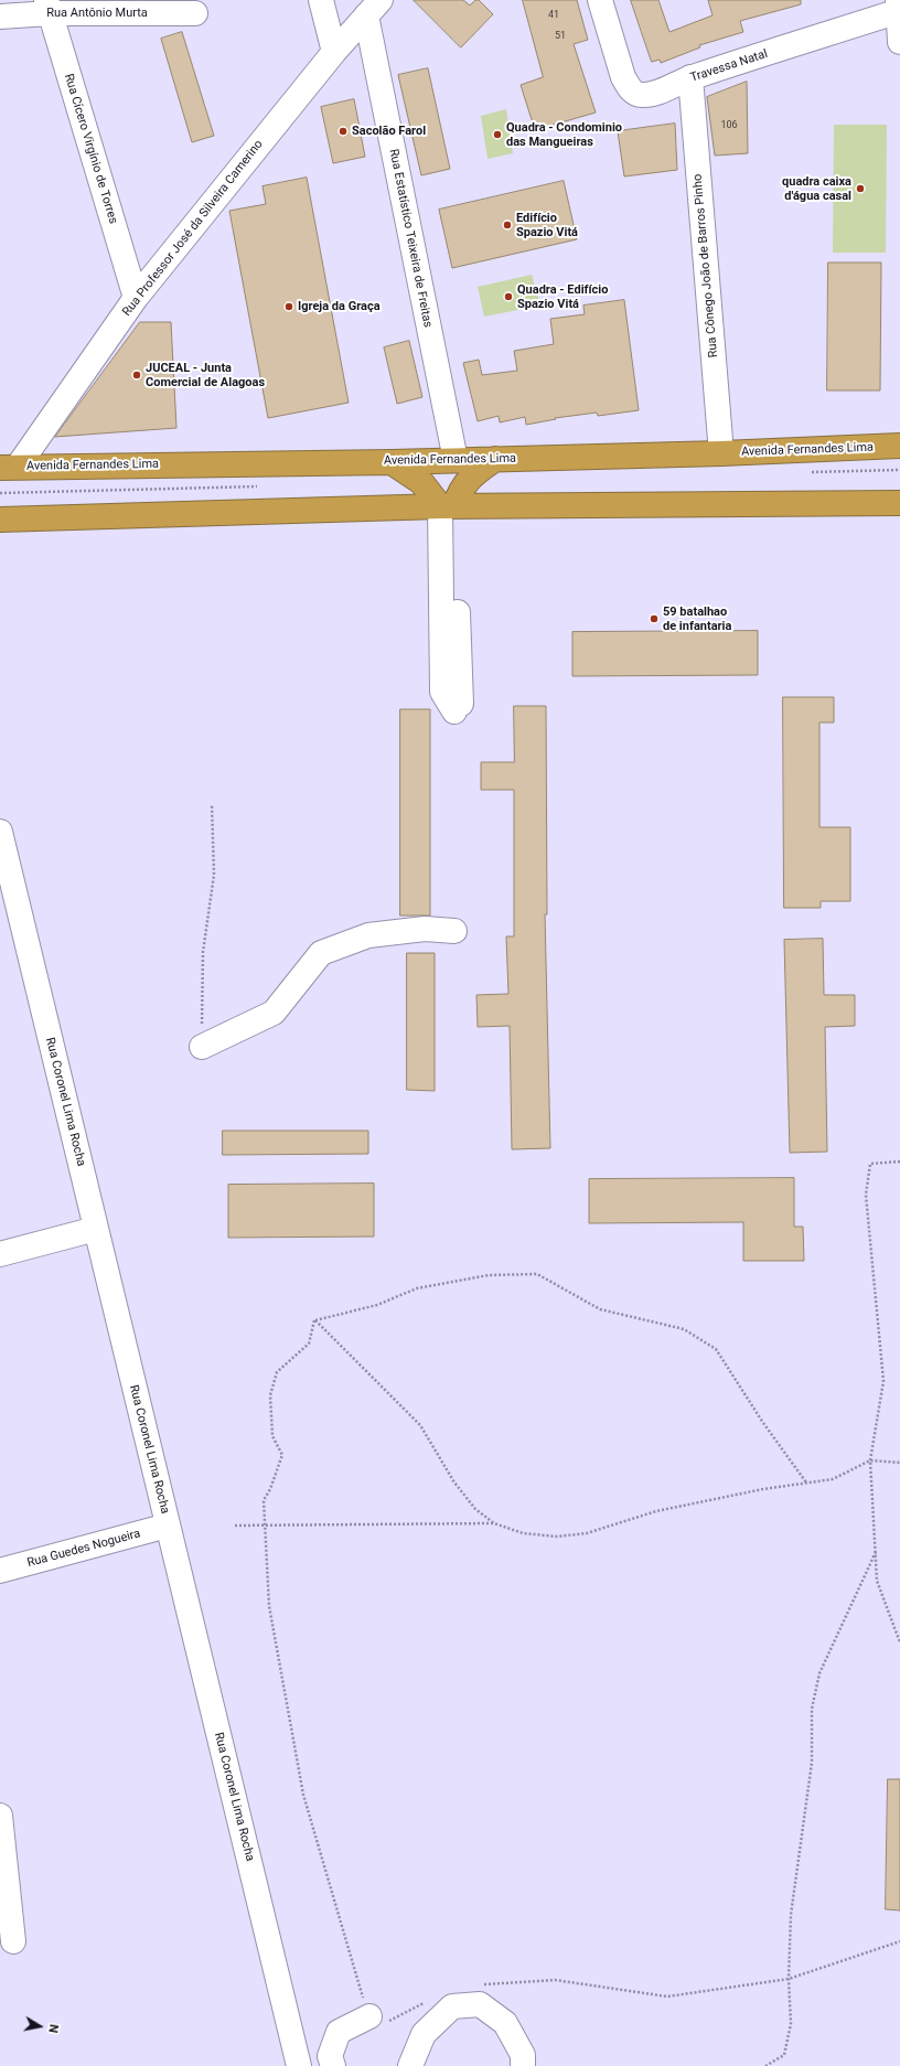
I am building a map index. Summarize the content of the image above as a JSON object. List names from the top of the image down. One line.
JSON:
{"streets":{"highway":["Avenida Fernandes Lima"],"street":["Rua Antônio Murta","Travessa Natal","Rua Cícero Virgínio de Torres","Rua Professor José da Silveira Camerino","Rua Estatístico Teixeira de Freitas","Rua Cônego João de Barros Pinho","Rua Coronel Lima Rocha","Rua Guedes Nogueira"]},"crossings":[["Rua Antônio Murta","Rua Cícero Virgínio de Torres"],["Travessa Natal","Rua Cônego João de Barros Pinho"],["Rua Cícero Virgínio de Torres","Rua Professor José da Silveira Camerino"],["Rua Professor José da Silveira Camerino","Rua Estatístico Teixeira de Freitas"],["Rua Professor José da Silveira Camerino","Avenida Fernandes Lima"],["Rua Estatístico Teixeira de Freitas","Avenida Fernandes Lima"],["Rua Cônego João de Barros Pinho","Avenida Fernandes Lima"],["Rua Coronel Lima Rocha","Rua Guedes Nogueira"]],"places":["Sacolão Farol","Quadra - Condominio das Mangueiras","quadra caixa d'água casal","Edifício Spazio Vitá","Quadra - Edifício Spazio Vitá","Igreja da Graça","JUCEAL - Junta Comercial de Alagoas","59 batalhao de infantaria"],"house_numbers":["41","51","106"],"north":"right"}
